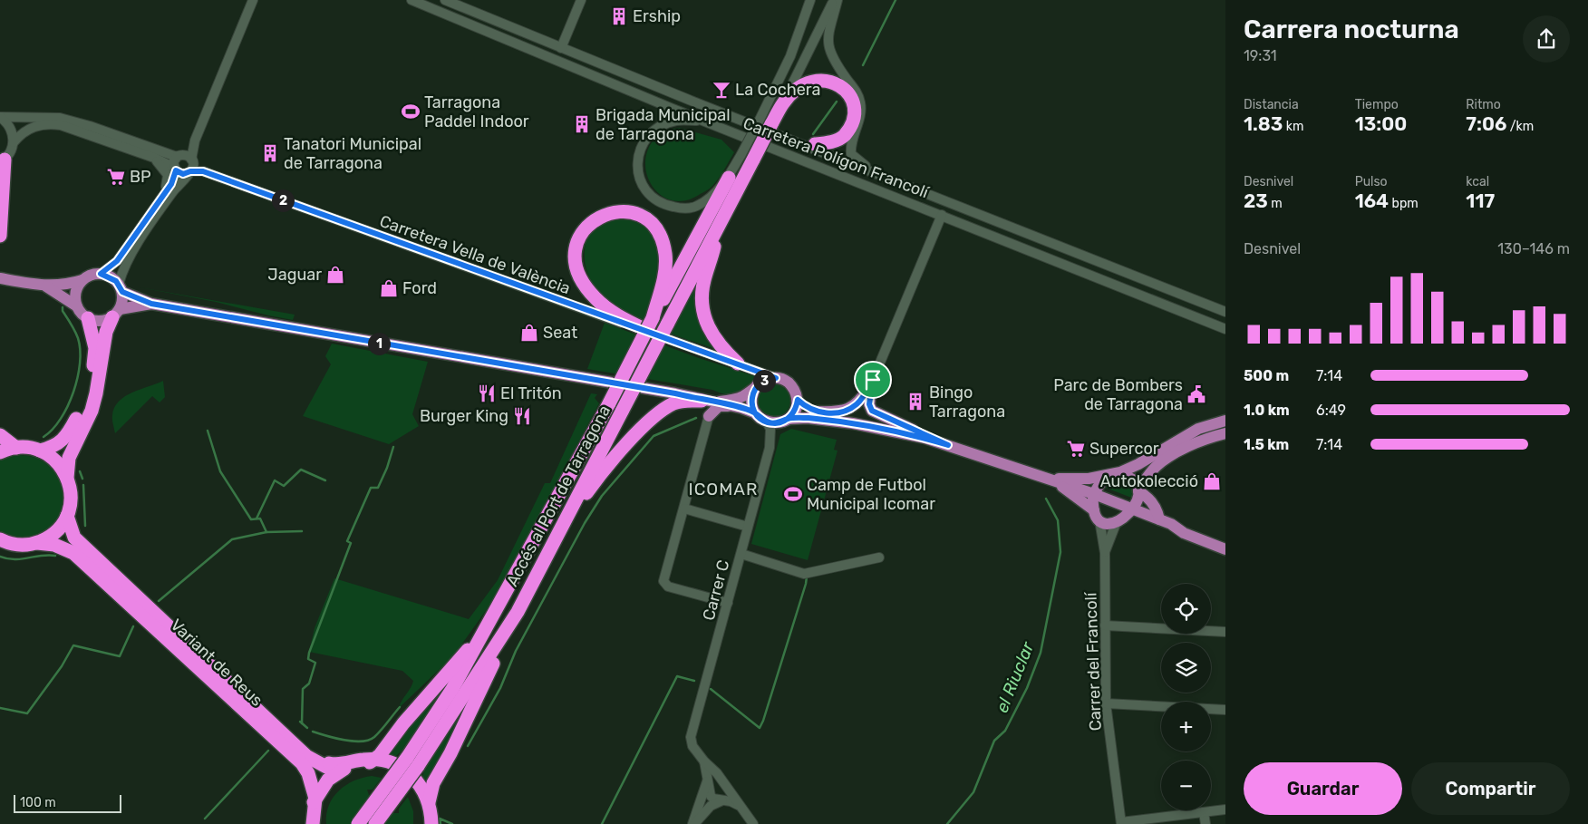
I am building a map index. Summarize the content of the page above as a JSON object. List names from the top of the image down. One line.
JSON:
{"streets":{"highway":["Accés al Port de Tarragona","Variant de Reus"],"street":["Carretera Polígon Francolí","Carretera Vella de València","Carrer C","Carrer del Francolí"]},"crossings":[["Carretera Vella de València","Carrer C"]],"districts":["ICOMAR"],"water":["el Riuclar"],"places":{"building":["Ership","Brigada Municipal de Tarragona","Tanatori Municipal de Tarragona","Bingo Tarragona"],"bar":["La Cochera"],"sports":["Tarragona Paddel Indoor","Camp de Futbol Municipal Icomar"],"supermarket":["BP","Supercor"],"shop":["Jaguar","Ford","Seat","Autokolecció"],"restaurant":["El Tritón","Burger King"],"public building":["Parc de Bombers de Tarragona"]},"scale_bar":"100 m","page":{"heading":["Carrera nocturna","19:31"],"stats":[["Distancia","1.83 km"],["Tiempo","13:00"],["Ritmo","7:06 /km"],["Desnivel","23 m"],["Pulso","164 bpm"],["kcal","117"]],"pins":["2","1","3"],"chart":["Desnivel","130–146 m"],"list":[{"name":"500 m","note":"7:14"},{"name":"1.0 km","note":"6:49"},{"name":"1.5 km","note":"7:14"}],"map_buttons":["+","−"],"buttons":["Guardar","Compartir"],"scale":"100 m"}}
